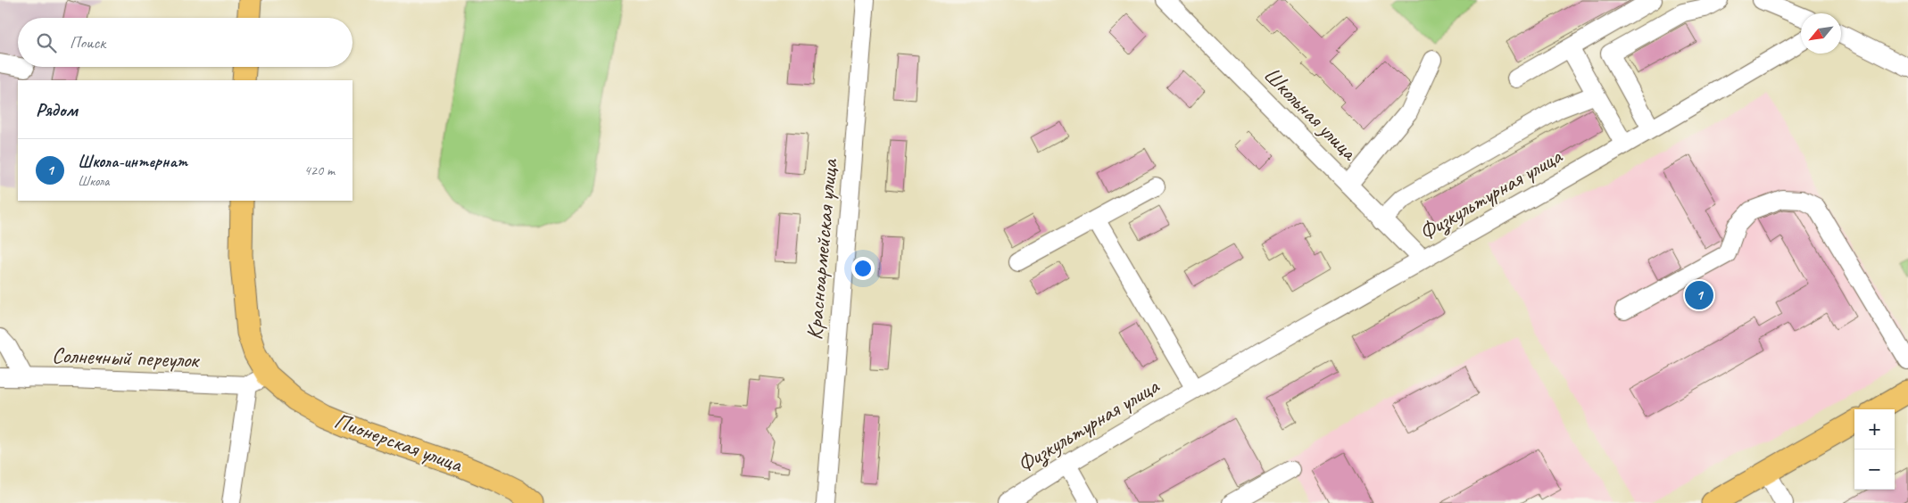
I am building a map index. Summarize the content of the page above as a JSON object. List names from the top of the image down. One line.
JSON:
{"streets":{"main road":["Пионерская улица"],"street":["Школьная улица","Физкультурная улица","Красноармейская улица","Солнечный переулок"]},"crossings":[["Школьная улица","Физкультурная улица"]],"north":"bottom left","page":{"search":"Поиск","heading":"Рядом","list":[{"mark":"1","name":"Школа-интернат","note":"Школа","value":"420 m"}],"pins":"1","map_buttons":["+","−"]}}
